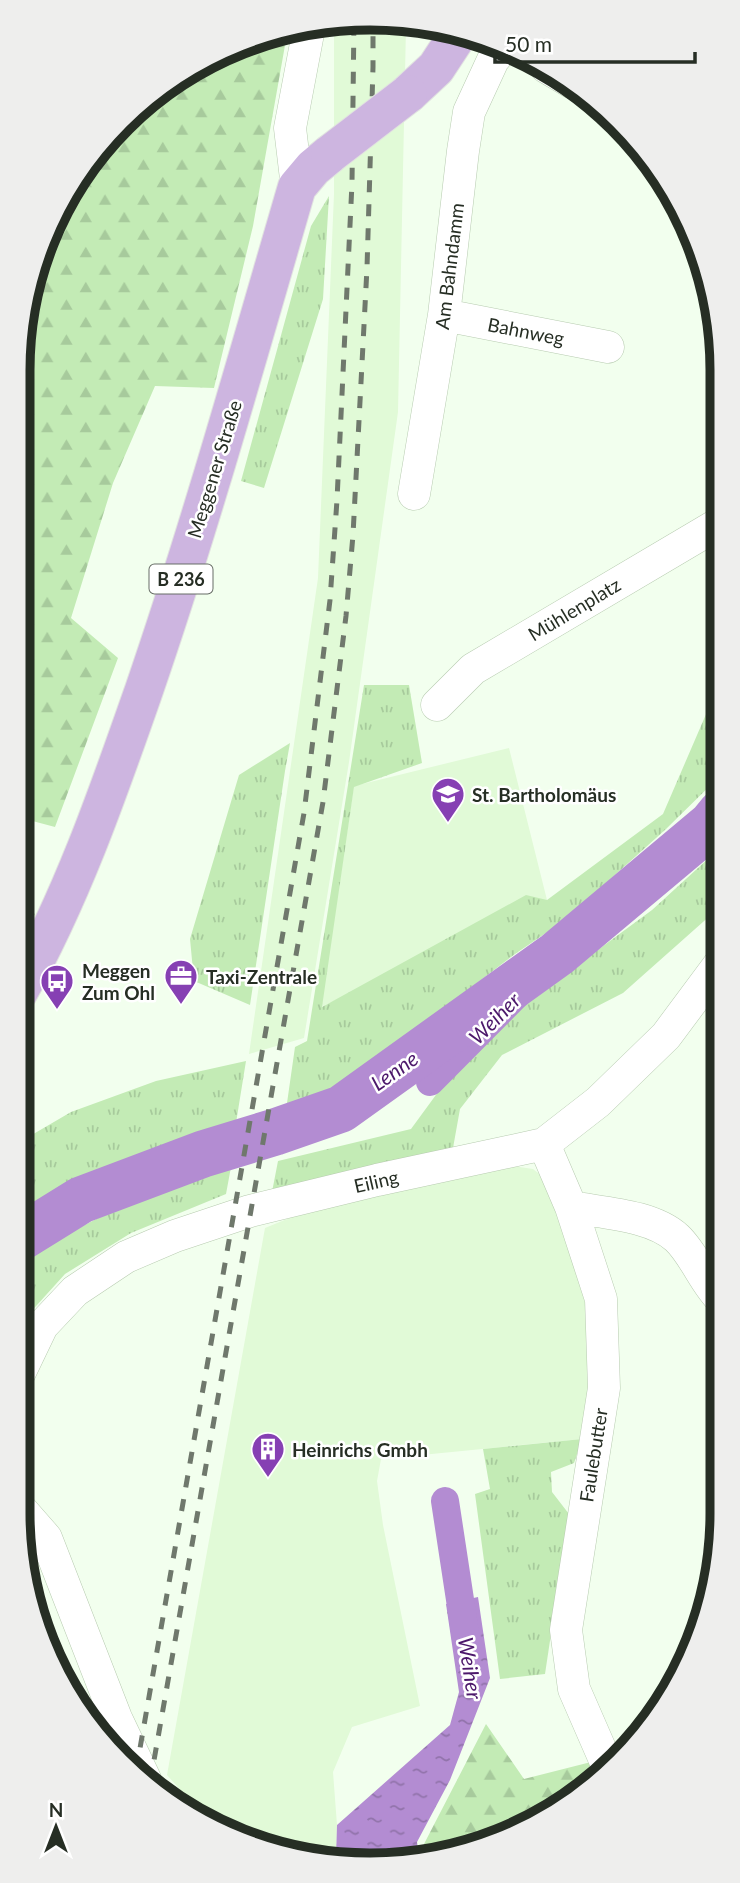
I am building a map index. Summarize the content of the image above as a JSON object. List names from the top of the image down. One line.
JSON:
{"streets":{"main road":["Meggener Straße","B 236"],"street":["Am Bahndamm","Bahnweg","Mühlenplatz","Eiling","Faulebutter"]},"crossings":[["Am Bahndamm","Bahnweg"],["Eiling","Faulebutter"]],"water":["Weiher","Lenne"],"places":{"school or university":["St. Bartholomäus"],"office":["Taxi-Zentrale"],"bus stop":["Meggen Zum Ohl"],"building":["Heinrichs Gmbh"]},"scale_bar":"50 m","north":"top"}
